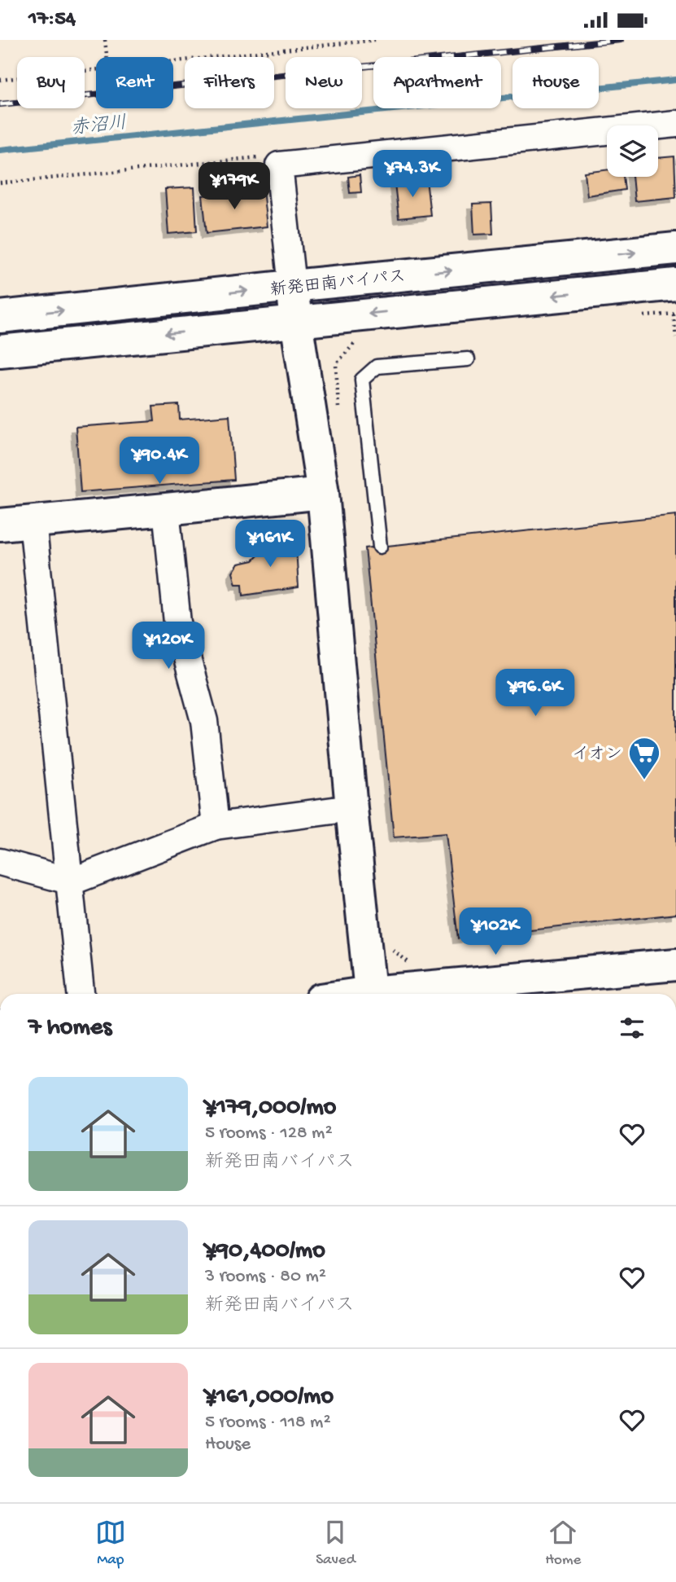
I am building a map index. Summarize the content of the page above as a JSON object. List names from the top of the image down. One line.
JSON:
{"streets":{"main road":["新発田南バイパス"]},"water":["赤沼川"],"places":{"supermarket":["イオン"]},"page":{"status":"17:54","chip":["Buy","Rent","Filters","New","Apartment","House"],"price":["¥74.3K","¥179K","¥90.4K","¥161K","¥120K","¥96.6K","¥102K"],"heading":"7 homes","list":[{"name":"¥179,000/mo","note":"5 rooms · 128 m² · 新発田南バイパス"},{"name":"¥90,400/mo","note":"3 rooms · 80 m² · 新発田南バイパス"},{"name":"¥161,000/mo","note":"5 rooms · 118 m² · House"}],"tabs":["Map","Saved","Home"]}}
